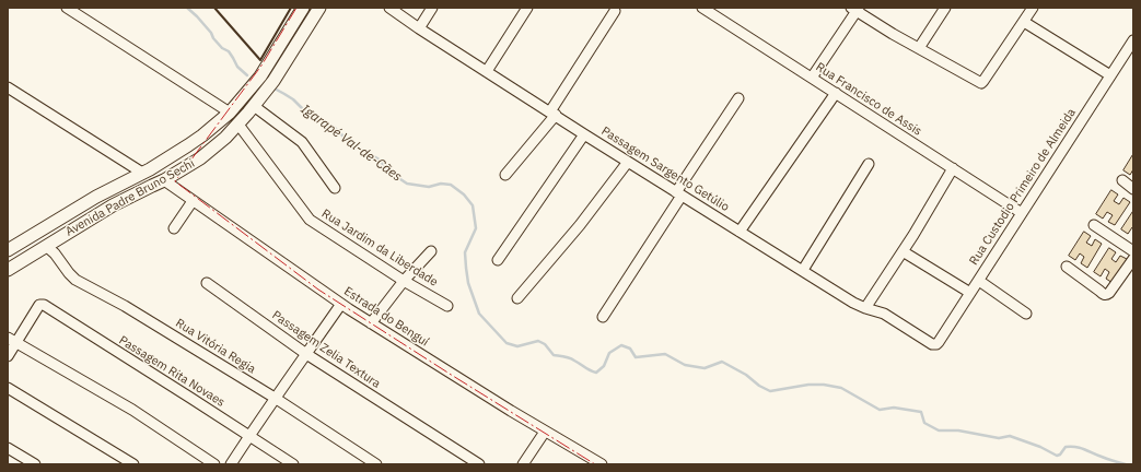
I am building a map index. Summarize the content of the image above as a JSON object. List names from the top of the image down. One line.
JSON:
{"streets":{"main road":["Avenida Padre Bruno Sechi"],"street":["Rua Francisco de Assis","Passagem Sargento Getúlio","Rua Custodio Primeiro de Almeida","Rua Jardim da Liberdade","Estrada do Benguí","Rua Vitória Regia","Passagem Zelia Textura","Passagem Rita Novaes"]},"crossings":[["Rua Francisco de Assis","Rua Custodio Primeiro de Almeida"],["Passagem Sargento Getúlio","Rua Custodio Primeiro de Almeida"],["Avenida Padre Bruno Sechi","Rua Jardim da Liberdade"],["Avenida Padre Bruno Sechi","Estrada do Benguí"],["Avenida Padre Bruno Sechi","Rua Vitória Regia"]],"water":["Igarapé Val-de-Cães"]}
